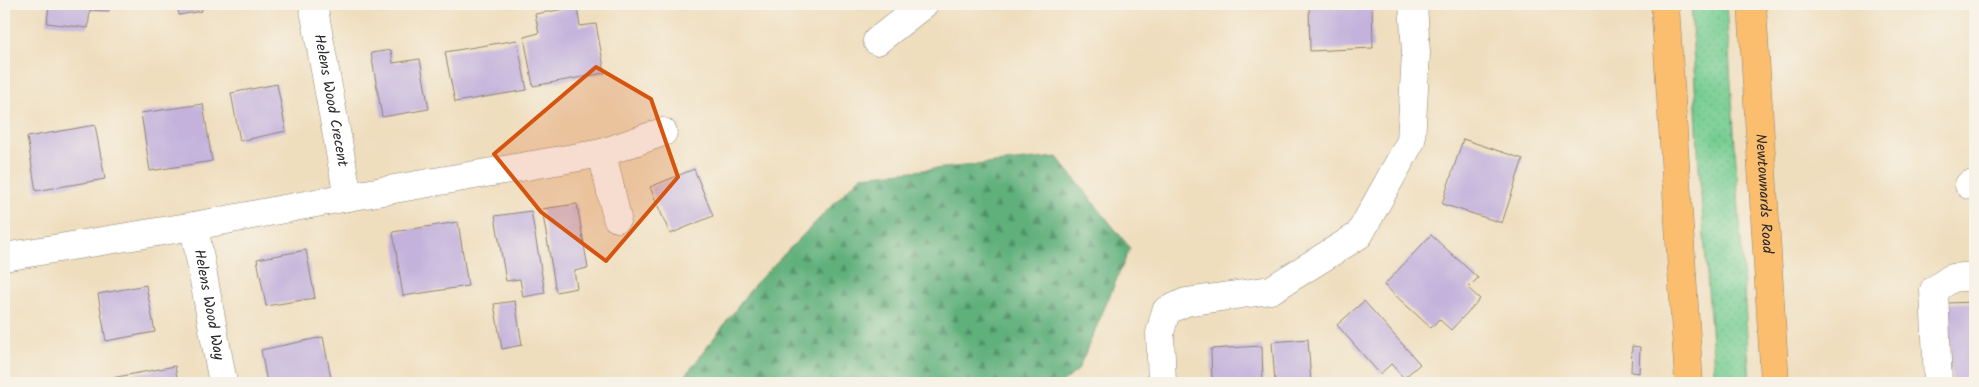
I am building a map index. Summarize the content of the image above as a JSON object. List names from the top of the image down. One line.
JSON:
{"streets":{"highway":["Newtownards Road"],"street":["Helens Wood Crecent","Helens Wood Way"]}}
